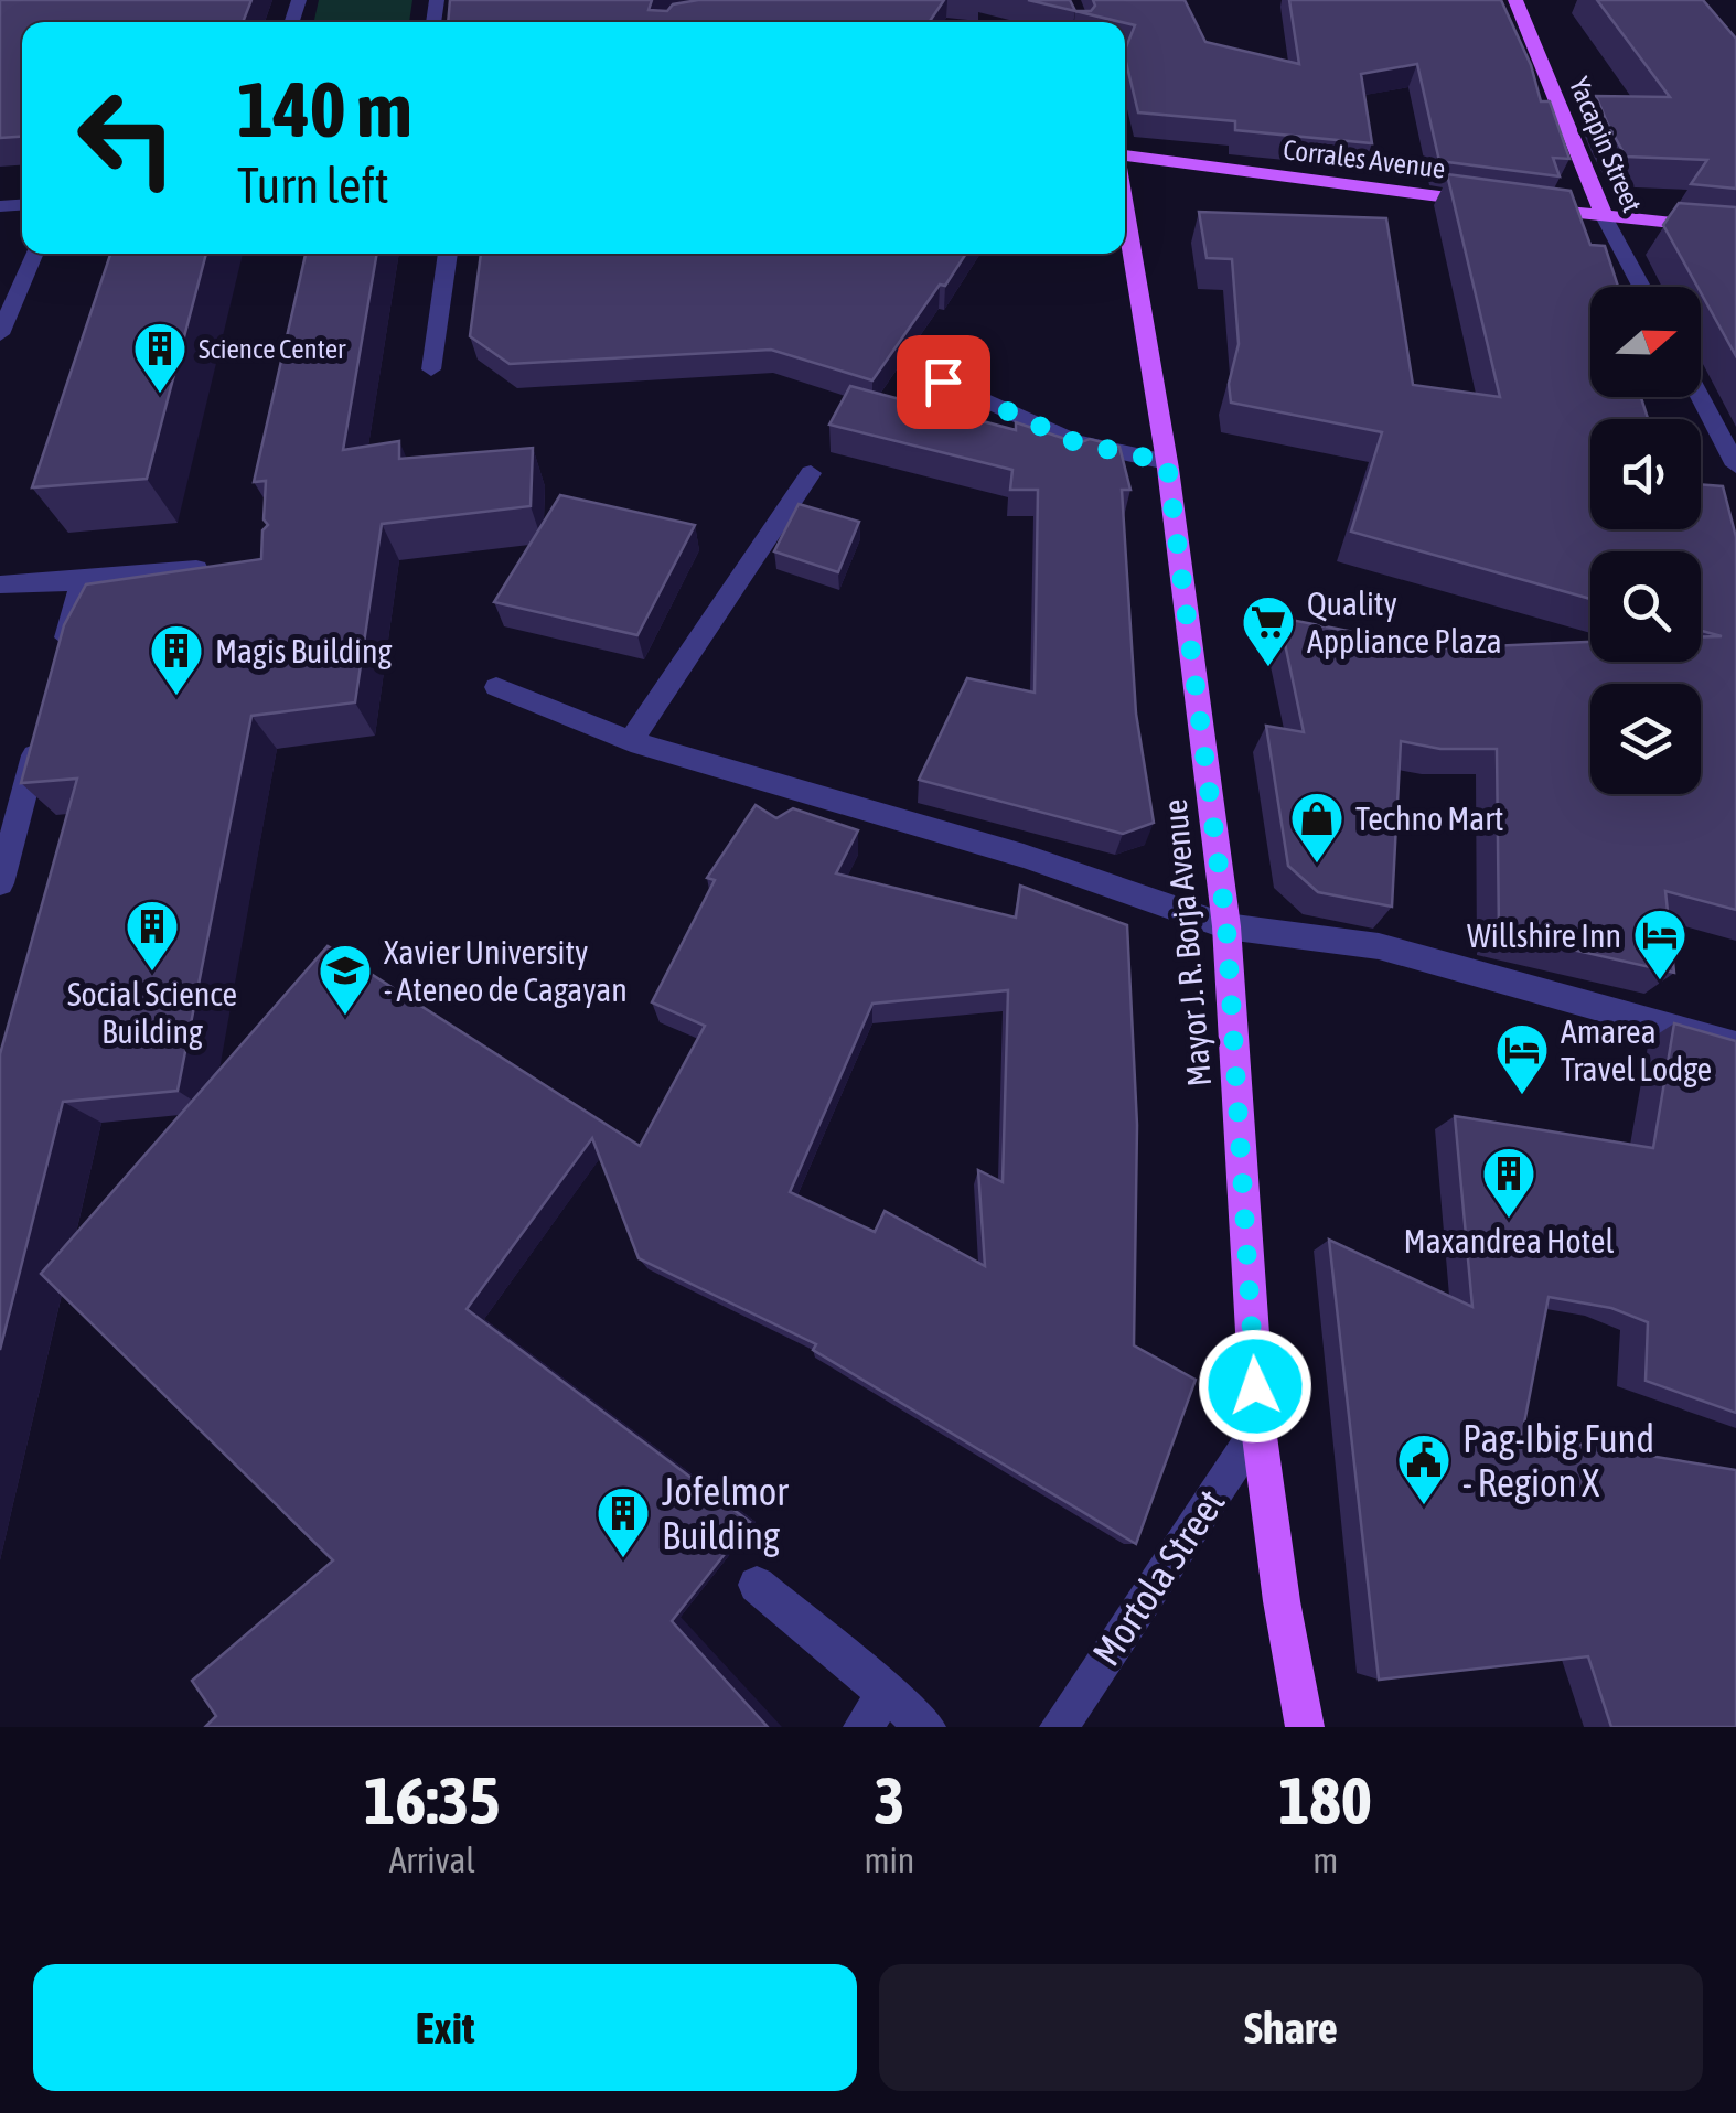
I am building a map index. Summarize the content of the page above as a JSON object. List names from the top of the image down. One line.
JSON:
{"streets":{"main road":["Yacapin Street","Corrales Avenue","Mayor J. R. Borja Avenue"],"street":["Mortola Street"]},"crossings":[["Mayor J. R. Borja Avenue","Mortola Street"]],"places":{"building":["Science Center","Magis Building","Social Science Building","Maxandrea Hotel","Jofelmor Building"],"supermarket":["Quality Appliance Plaza"],"shop":["Techno Mart"],"hotel":["Willshire Inn","Amarea Travel Lodge"],"school or university":["Xavier University - Ateneo de Cagayan"],"public building":["Pag-Ibig Fund - Region X"]},"north":"right","page":{"turn":["140 m","Turn left"],"eta":["16:35","Arrival","3","min","180","m"],"buttons":["Exit","Share"]}}
